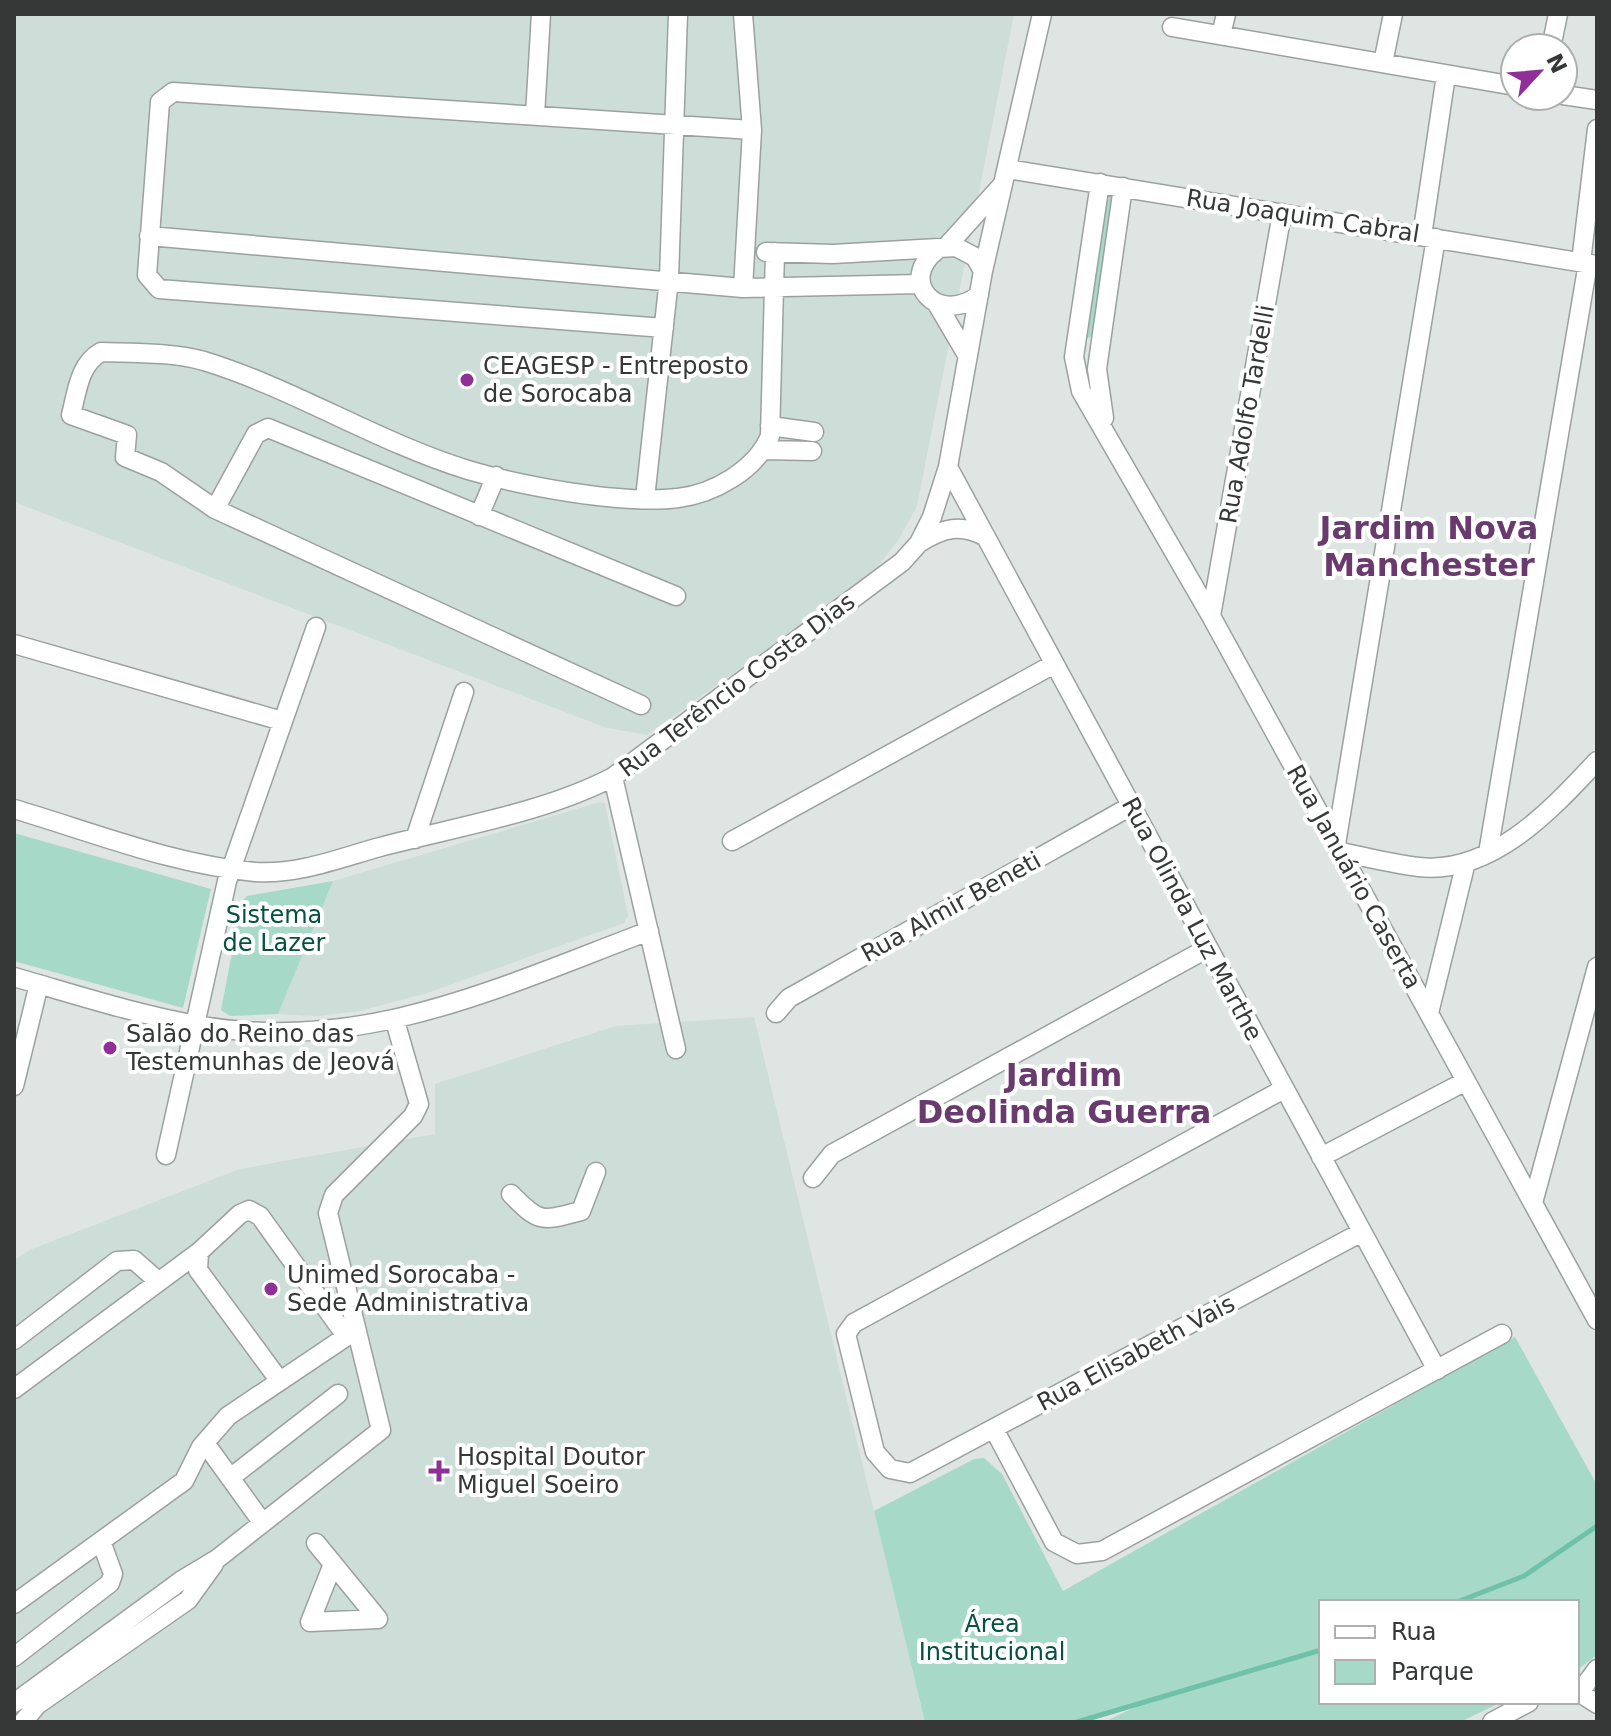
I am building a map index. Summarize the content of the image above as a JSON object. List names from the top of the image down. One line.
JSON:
{"streets":{"street":["Rua Joaquim Cabral","Rua Adolfo Tardelli","Rua Terêncio Costa Dias","Rua Januário Caserta","Rua Almir Beneti","Rua Olinda Luz Marthe","Rua Elisabeth Vais"]},"crossings":[["Rua Joaquim Cabral","Rua Adolfo Tardelli"],["Rua Joaquim Cabral","Rua Terêncio Costa Dias"],["Rua Adolfo Tardelli","Rua Januário Caserta"],["Rua Terêncio Costa Dias","Rua Olinda Luz Marthe"],["Rua Almir Beneti","Rua Olinda Luz Marthe"],["Rua Olinda Luz Marthe","Rua Elisabeth Vais"]],"districts":["Jardim Nova Manchester","Jardim Deolinda Guerra"],"parks":["Sistema de Lazer","Área Institucional"],"places":{"other":["CEAGESP - Entreposto de Sorocaba","Salão do Reino das Testemunhas de Jeová","Unimed Sorocaba - Sede Administrativa"],"health":["Hospital Doutor Miguel Soeiro"]},"legend":["Rua","Parque"],"north":"top right"}
